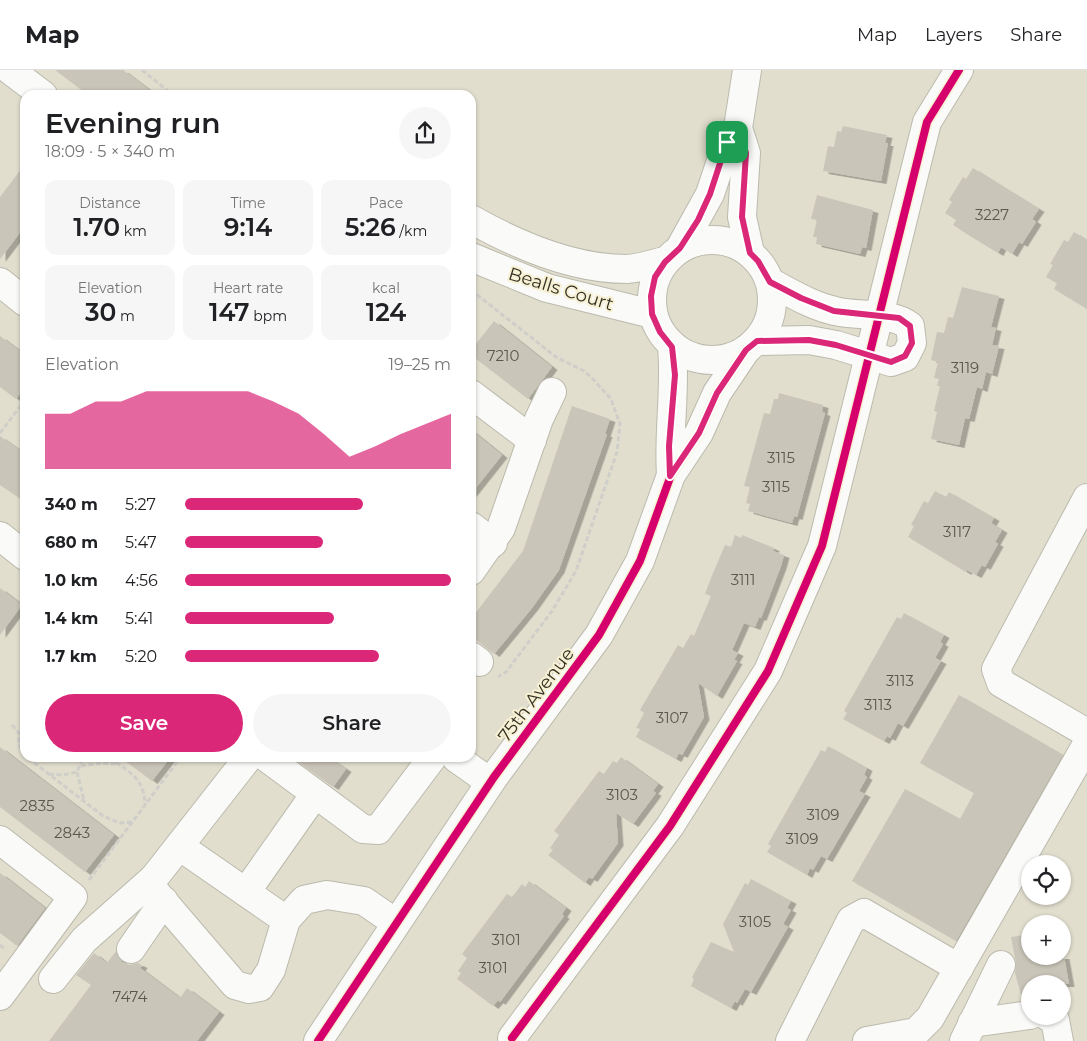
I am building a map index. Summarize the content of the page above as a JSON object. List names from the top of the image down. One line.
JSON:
{"streets":{"street":["Bealls Court","75th Avenue"]},"crossings":[["Bealls Court","75th Avenue"]],"house_numbers":["3227","7210","3119","3115","3115","3117","3111","3113","3113","3107","3103","2835","3109","2843","3109","3105","3101","3101","7474"],"page":{"header":"Map","nav":["Map","Layers","Share"],"heading":["Evening run","18:09 · 5 × 340 m"],"stats":[["Distance","1.70 km"],["Time","9:14"],["Pace","5:26 /km"],["Elevation","30 m"],["Heart rate","147 bpm"],["kcal","124"]],"chart":["Elevation","19–25 m"],"list":[{"name":"340 m","note":"5:27"},{"name":"680 m","note":"5:47"},{"name":"1.0 km","note":"4:56"},{"name":"1.4 km","note":"5:41"},{"name":"1.7 km","note":"5:20"}],"buttons":["Save","Share"],"map_buttons":["+","−"]}}
